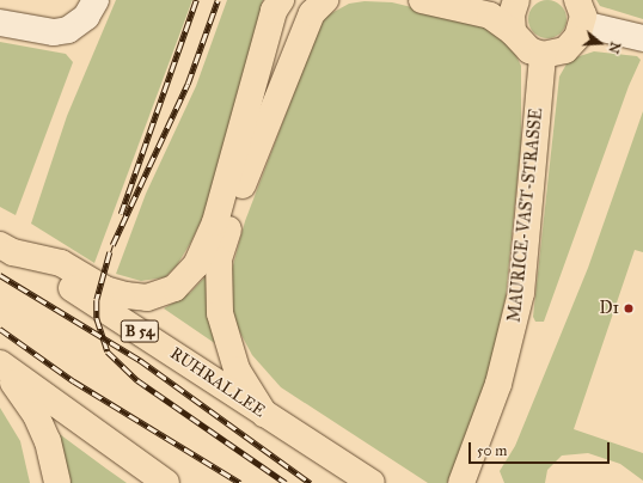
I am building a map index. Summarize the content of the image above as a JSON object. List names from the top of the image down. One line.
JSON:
{"streets":{"main road":["MAURICE-VAST-STRASSE","B 54","RUHRALLEE"]},"places":["D1"],"scale_bar":"50 m","north":"right"}
